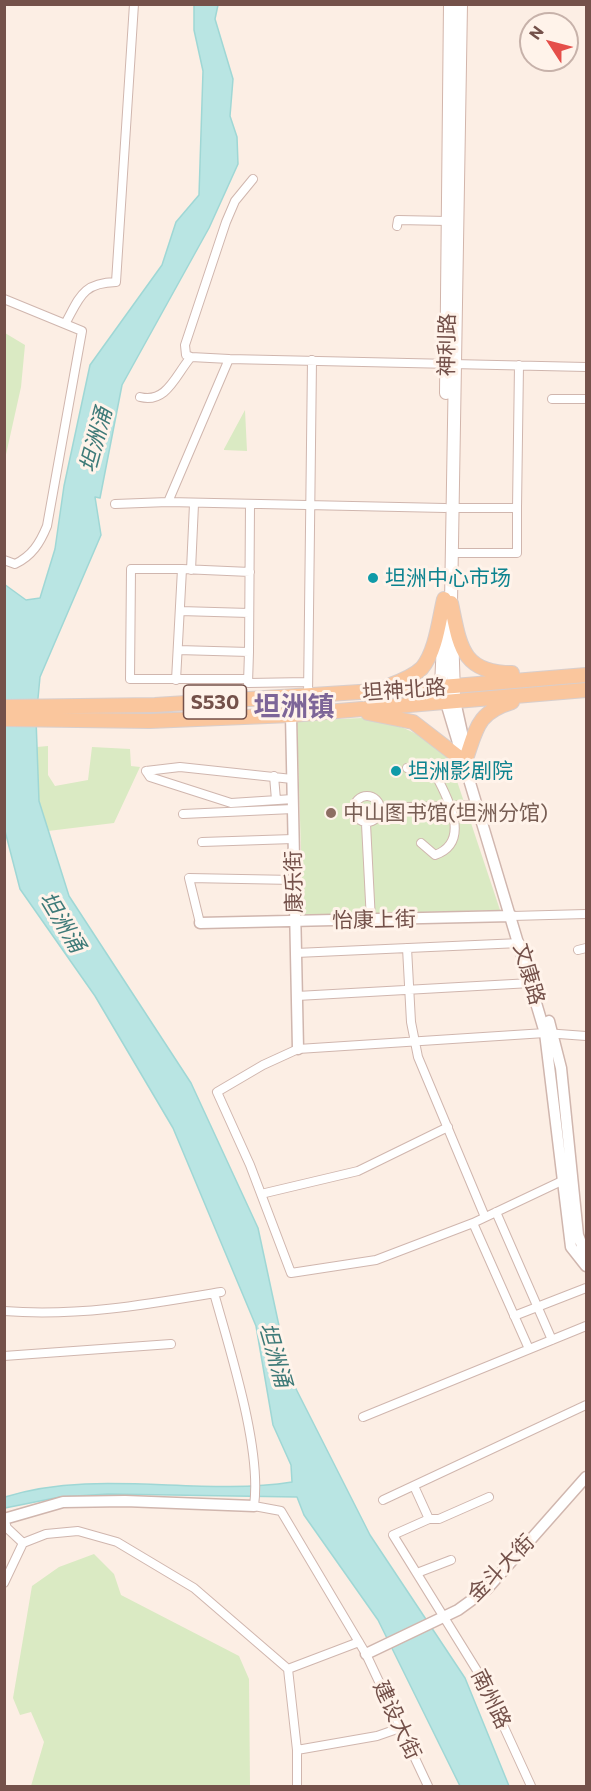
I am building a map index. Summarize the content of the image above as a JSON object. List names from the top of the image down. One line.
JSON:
{"streets":{"main road":["神利路","坦神北路","S530"],"street":["康乐街","怡康上街","文康路","金斗大街","南州路","建设大街"]},"crossings":[["神利路","坦神北路"],["坦神北路","康乐街"],["康乐街","怡康上街"],["怡康上街","文康路"],["金斗大街","南州路"],["金斗大街","建设大街"]],"districts":["坦洲镇"],"water":["坦洲涌"],"places":["坦洲中心市场","坦洲影剧院","中山图书馆(坦洲分馆)"],"north":"top left"}
